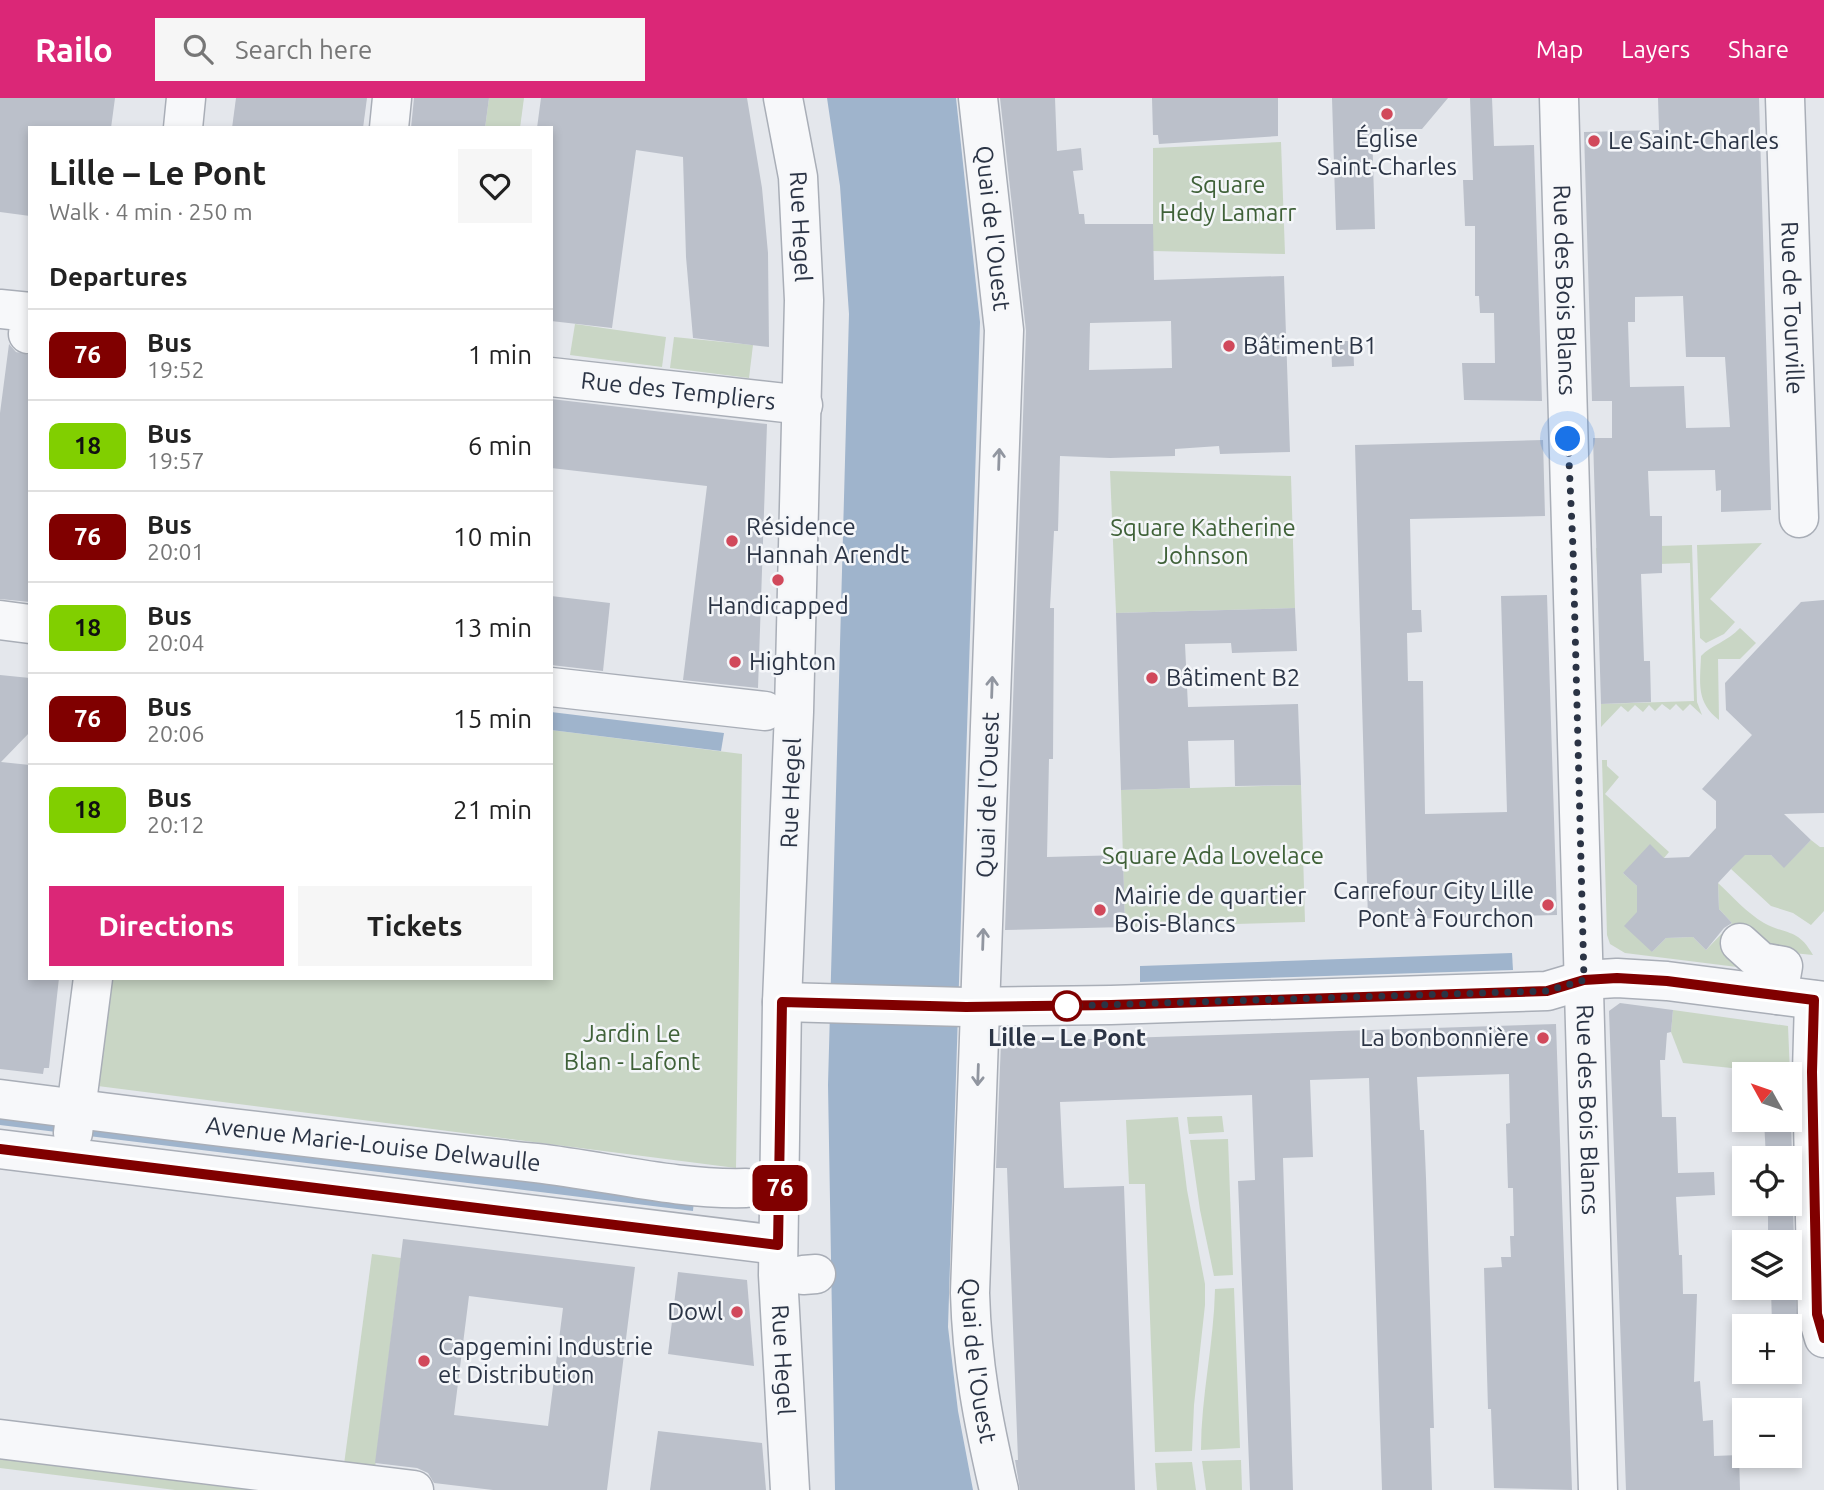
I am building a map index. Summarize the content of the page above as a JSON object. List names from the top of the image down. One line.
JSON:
{"streets":{"street":["Rue Hegel","Quai de l'Ouest","Rue des Bois Blancs","Rue de Tourville","Rue des Templiers","Avenue Marie-Louise Delwaulle"]},"crossings":[["Rue Hegel","Rue des Templiers"],["Rue Hegel","Avenue Marie-Louise Delwaulle"]],"parks":["Square Hedy Lamarr","Square Katherine Johnson","Square Ada Lovelace","Jardin Le Blan - Lafont"],"places":["Église Saint-Charles","Le Saint-Charles","Bâtiment B1","Résidence Hannah Arendt","Handicapped","Highton","Bâtiment B2","Carrefour City Lille Pont à Fourchon","Mairie de quartier Bois-Blancs","Lille – Le Pont","La bonbonnière","Dowl","Capgemini Industrie et Distribution"],"lines":["bus line 76"],"north":"top left","page":{"header":"Railo","search":"Search here","nav":["Map","Layers","Share"],"on_map":"76","heading":[["Lille – Le Pont","Walk · 4 min · 250 m"],"Departures"],"list":[{"mark":"76","name":"Bus","note":"19:52","value":"1 min"},{"mark":"18","name":"Bus","note":"19:57","value":"6 min"},{"mark":"76","name":"Bus","note":"20:01","value":"10 min"},{"mark":"18","name":"Bus","note":"20:04","value":"13 min"},{"mark":"76","name":"Bus","note":"20:06","value":"15 min"},{"mark":"18","name":"Bus","note":"20:12","value":"21 min"}],"buttons":["Directions","Tickets"],"map_buttons":["+","−"]}}
